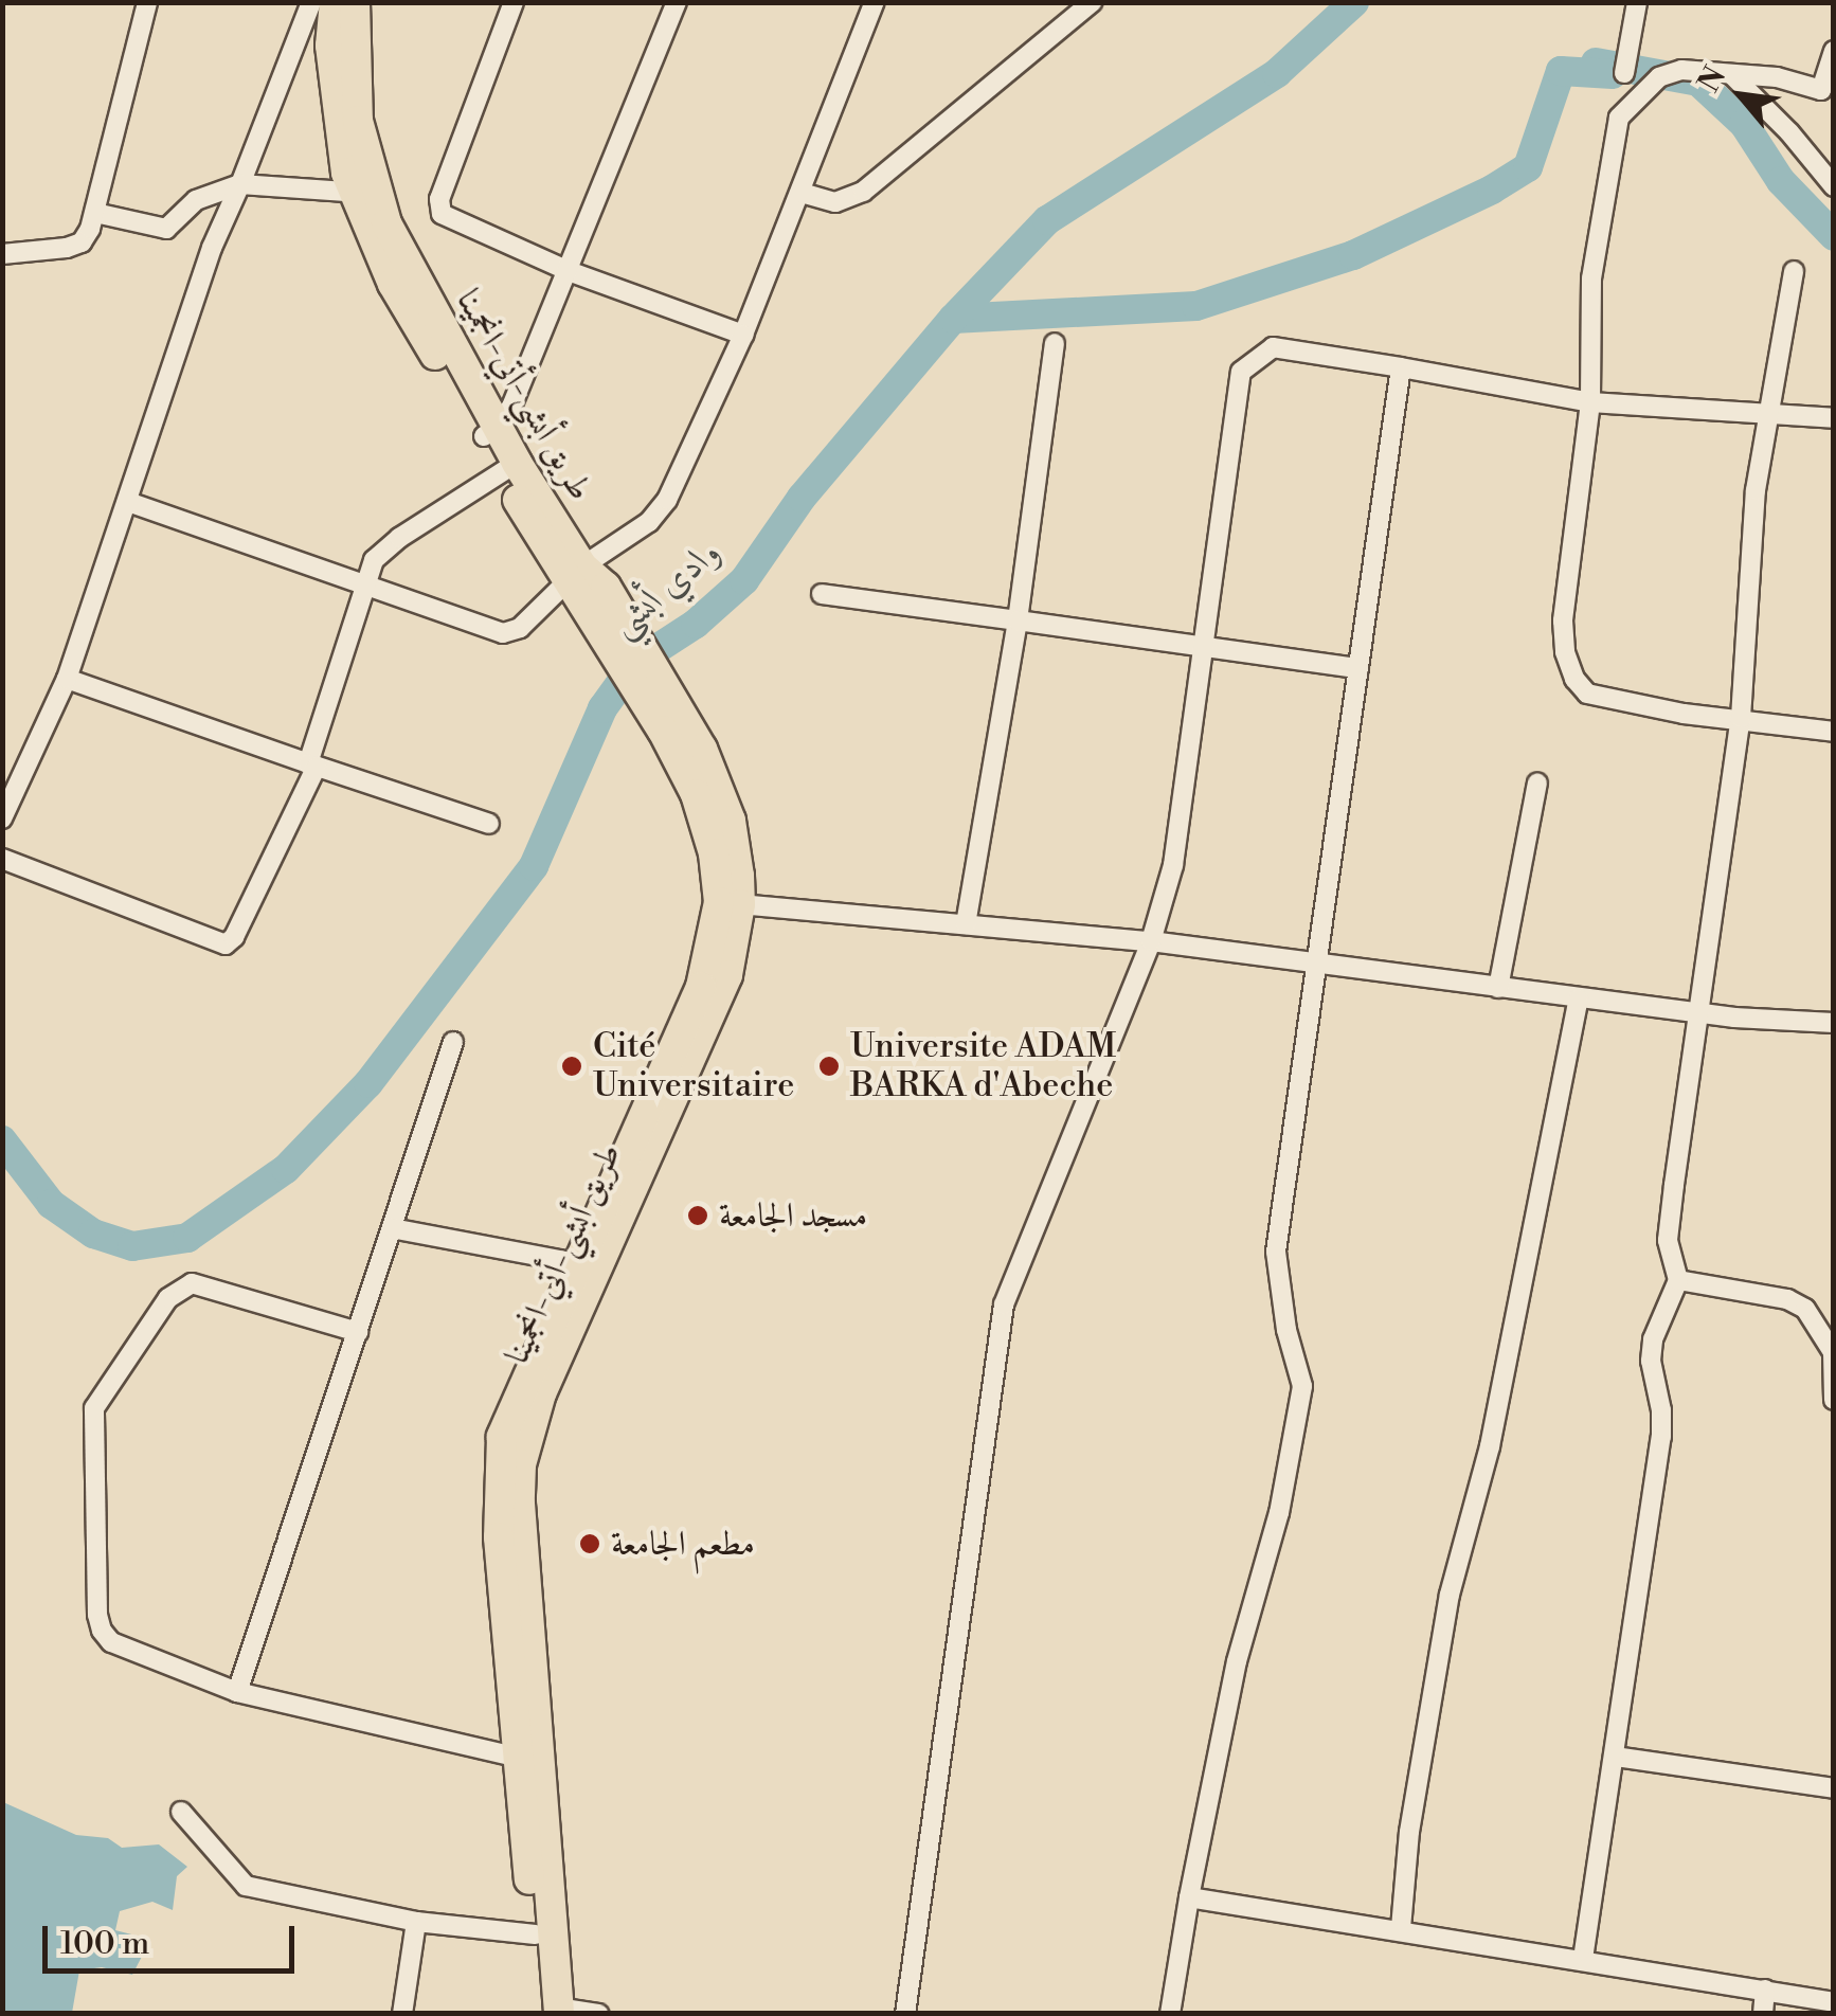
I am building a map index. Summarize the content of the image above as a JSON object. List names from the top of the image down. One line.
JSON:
{"streets":{"highway":["طريق أبشي-أتي-انجمينا"]},"water":["وادي أبشي"],"places":["Cité Universitaire","Universite ADAM BARKA d'Abeche","مسجد الجامعة","مطعم الجامعة"],"scale_bar":"100 m","north":"top left"}
